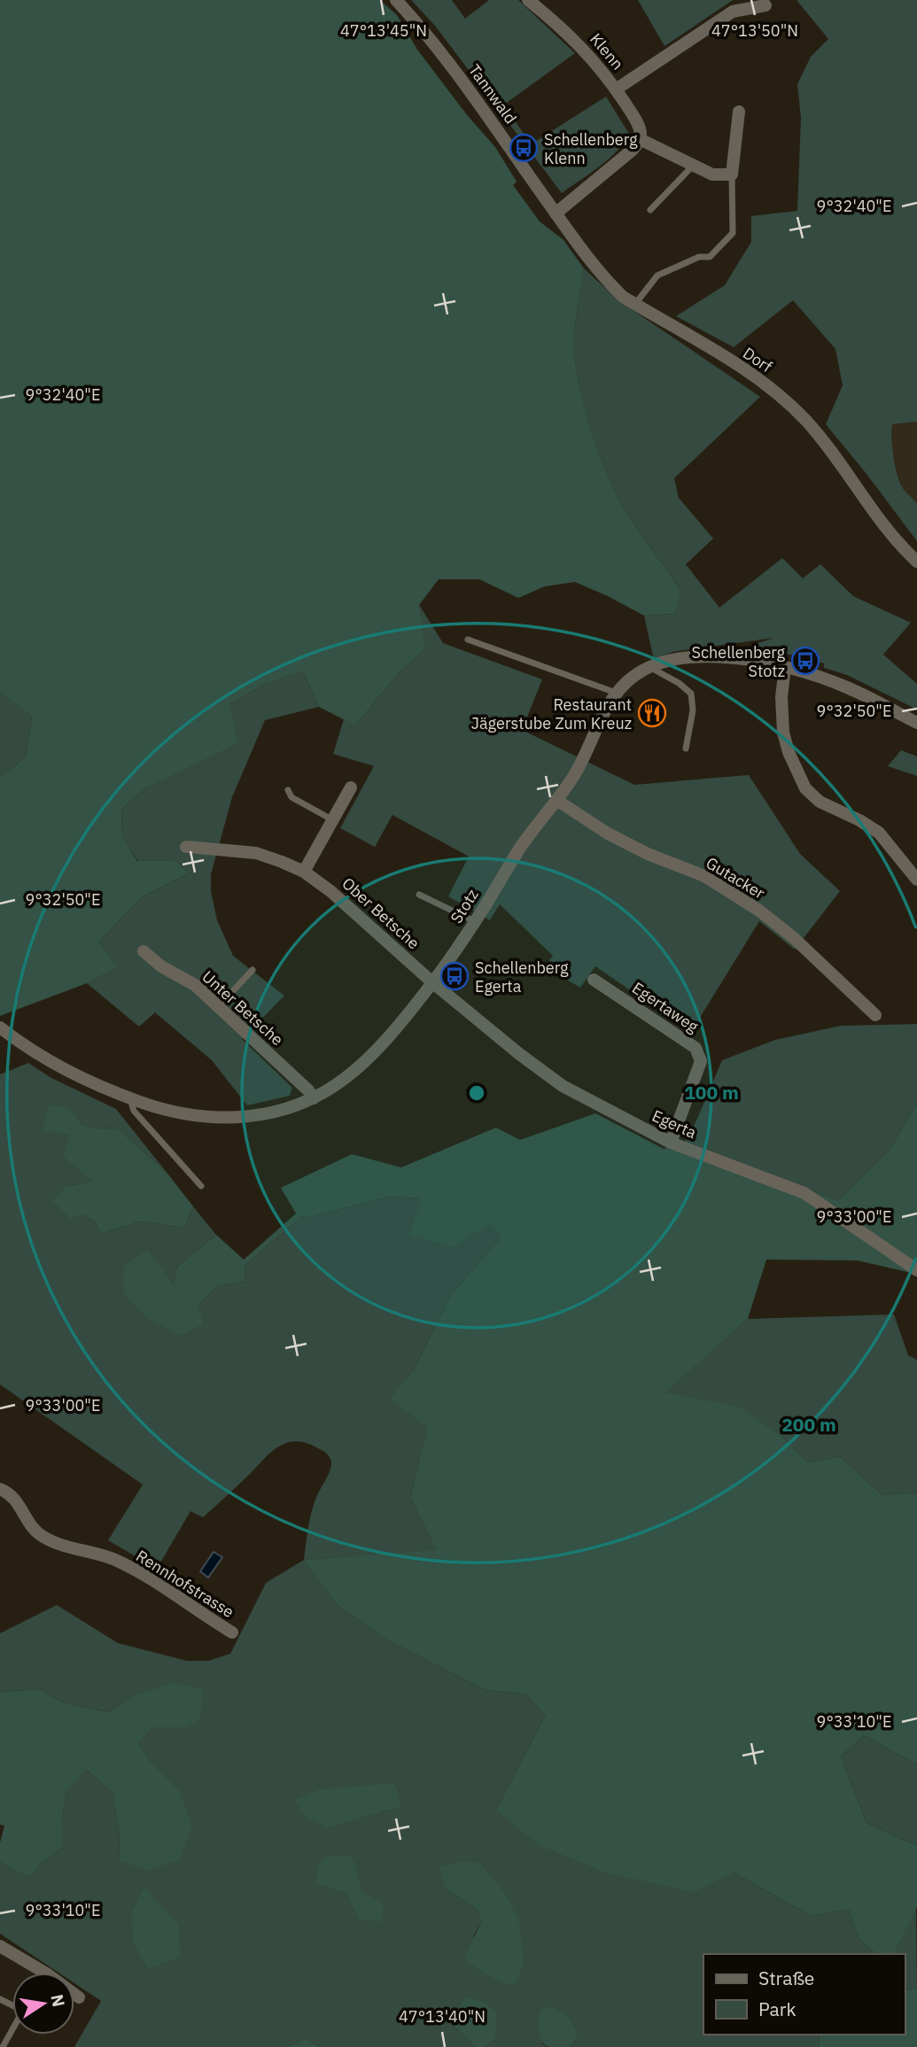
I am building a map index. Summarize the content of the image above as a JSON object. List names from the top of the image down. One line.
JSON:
{"streets":{"street":["Klenn","Tannwald","Dorf","Gutacker","Stotz","Ober Betsche","Egertaweg","Unter Betsche","Egerta","Rennhofstrasse"]},"crossings":[["Tannwald","Dorf"],["Gutacker","Stotz"],["Stotz","Ober Betsche"],["Stotz","Unter Betsche"],["Stotz","Egerta"],["Ober Betsche","Egerta"],["Egertaweg","Egerta"]],"places":{"bus stop":["Schellenberg Klenn","Schellenberg Stotz","Schellenberg Egerta"],"restaurant":["Restaurant Jägerstube Zum Kreuz"]},"legend":["Straße","Park"],"north":"right","coordinates":["47°13'45\"N","47°13'50\"N","9°32'40\"E","9°32'50\"E","9°33'00\"E","9°33'10\"E","47°13'40\"N"],"rings":["100 m","200 m"]}
